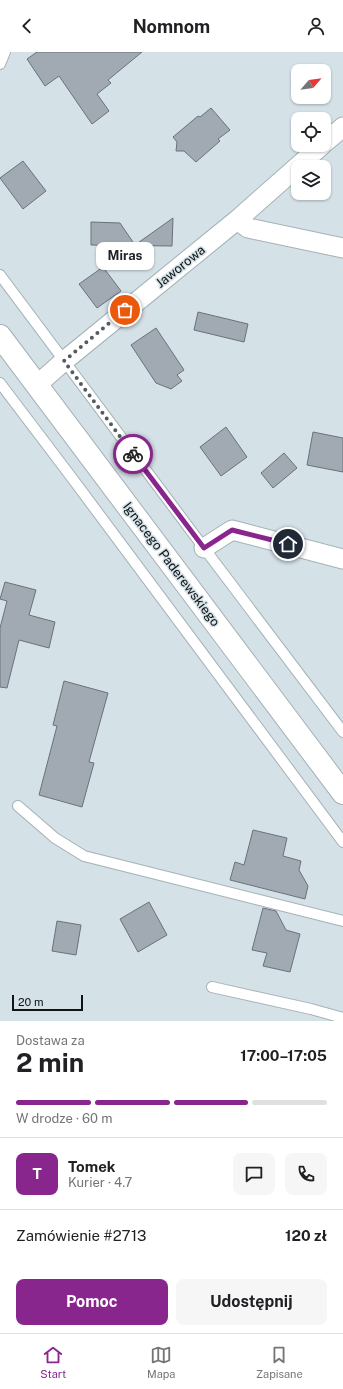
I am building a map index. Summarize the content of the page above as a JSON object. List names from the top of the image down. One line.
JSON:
{"streets":{"main road":["Ignacego Paderewskiego"],"street":["Jaworowa"]},"crossings":[["Jaworowa","Ignacego Paderewskiego"]],"places":["Miras"],"scale_bar":"20 m","north":"top right","page":{"header":"Nomnom","bubble":"Miras","scale":"20 m","heading":["2 min","Dostawa za","17:00–17:05"],"panel":["Tomek","Kurier · 4.7","Zamówienie #2713","120 zł"],"bar":"W drodze · 60 m","round":"T","buttons":["Pomoc","Udostępnij"],"tabs":["Start","Mapa","Zapisane"]}}
